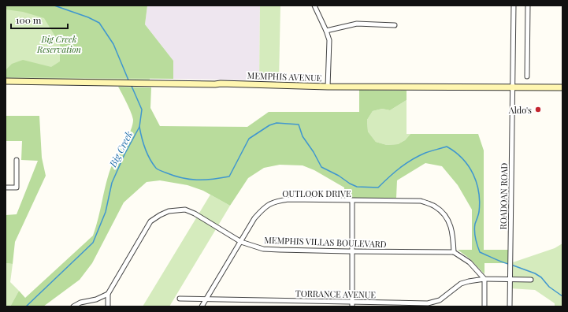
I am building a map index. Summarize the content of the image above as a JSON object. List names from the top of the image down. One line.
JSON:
{"streets":{"main road":["MEMPHIS AVENUE"],"street":["OUTLOOK DRIVE","ROADOAN ROAD","MEMPHIS VILLAS BOULEVARD","TORRANCE AVENUE"]},"crossings":[["MEMPHIS AVENUE","ROADOAN ROAD"],["OUTLOOK DRIVE","MEMPHIS VILLAS BOULEVARD"],["OUTLOOK DRIVE","TORRANCE AVENUE"]],"water":["Big Creek"],"parks":["Big Creek Reservation"],"places":["Aldo's"],"scale_bar":"100 m"}
